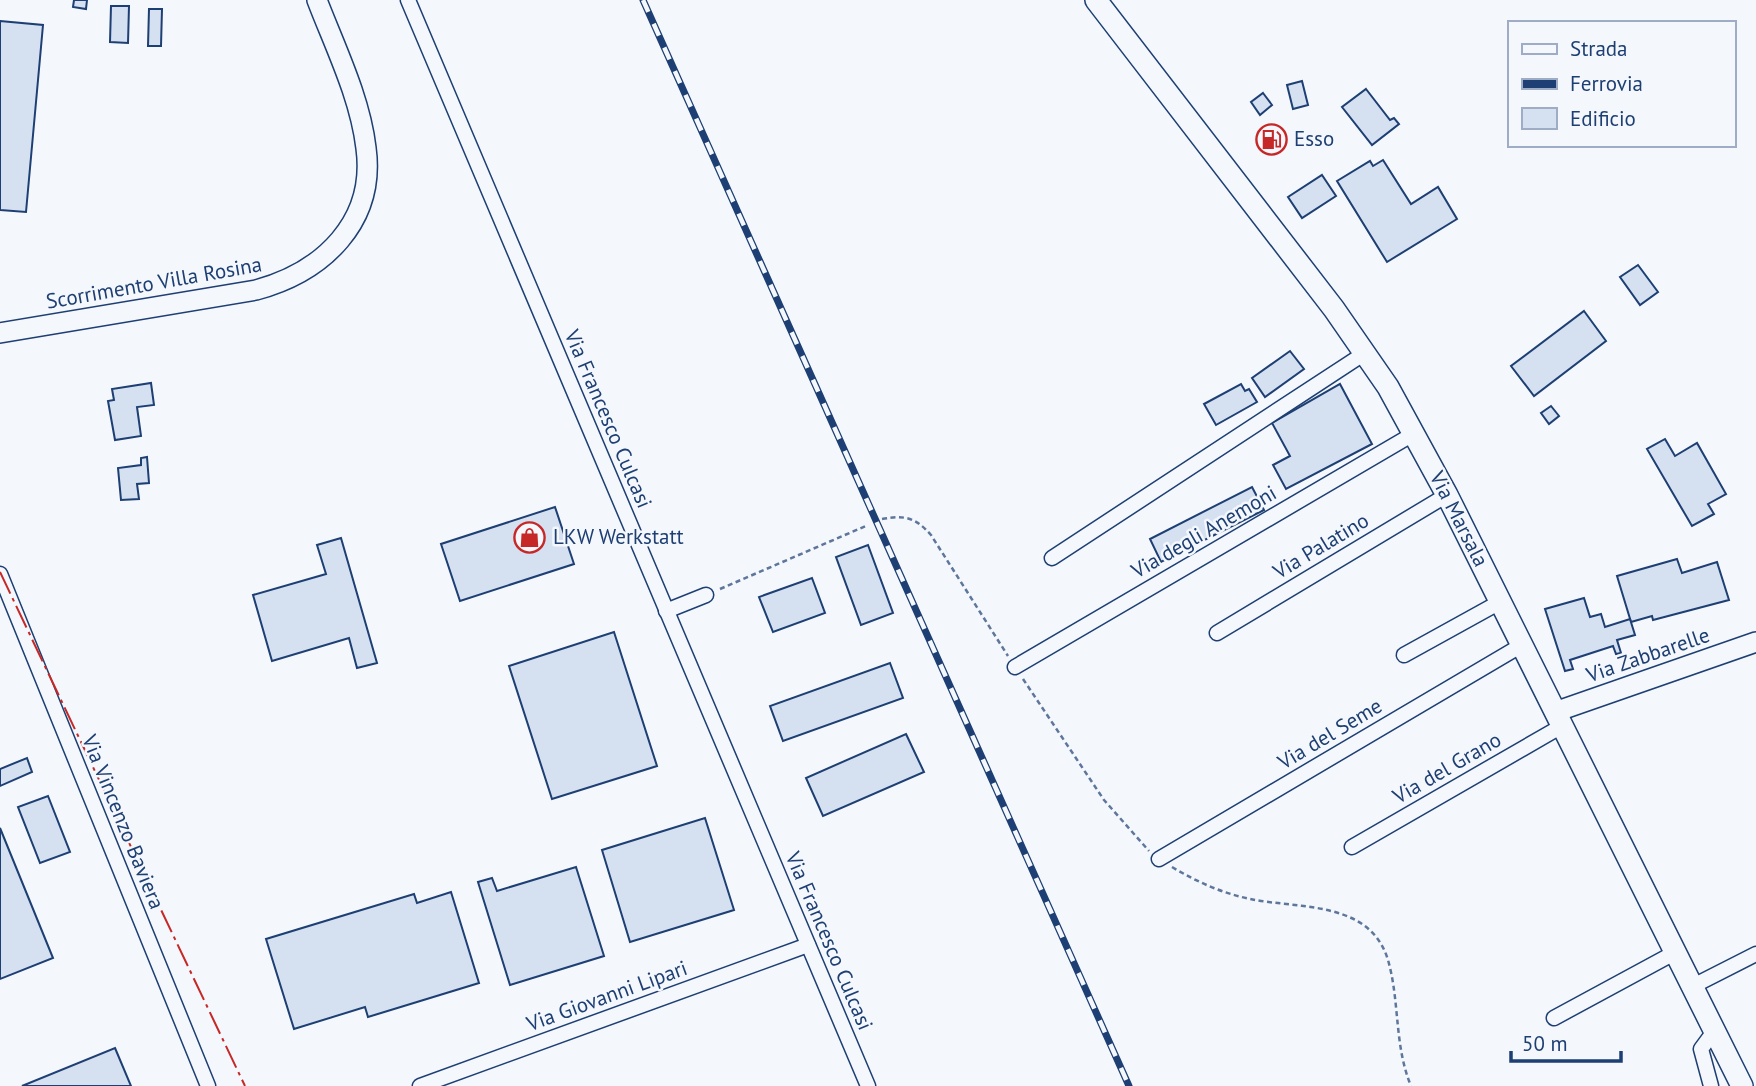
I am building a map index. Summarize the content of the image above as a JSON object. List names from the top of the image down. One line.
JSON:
{"streets":{"main road":["Scorrimento Villa Rosina","Via Marsala","Via Zabbarelle"],"street":["Via Francesco Culcasi","Via degli Anemoni","Via Palatino","Via del Seme","Via del Grano","Via Vincenzo Baviera","Via Giovanni Lipari"]},"crossings":[["Via Francesco Culcasi","Via Giovanni Lipari"],["Via Marsala","Via degli Anemoni"],["Via Marsala","Via Palatino"],["Via Marsala","Via Zabbarelle"],["Via Marsala","Via del Seme"],["Via Marsala","Via del Grano"],["Via Zabbarelle","Via del Grano"]],"places":{"fuel station":["Esso"],"shop":["LKW Werkstatt"]},"legend":["Strada","Ferrovia","Edificio"],"scale_bar":"50 m"}
